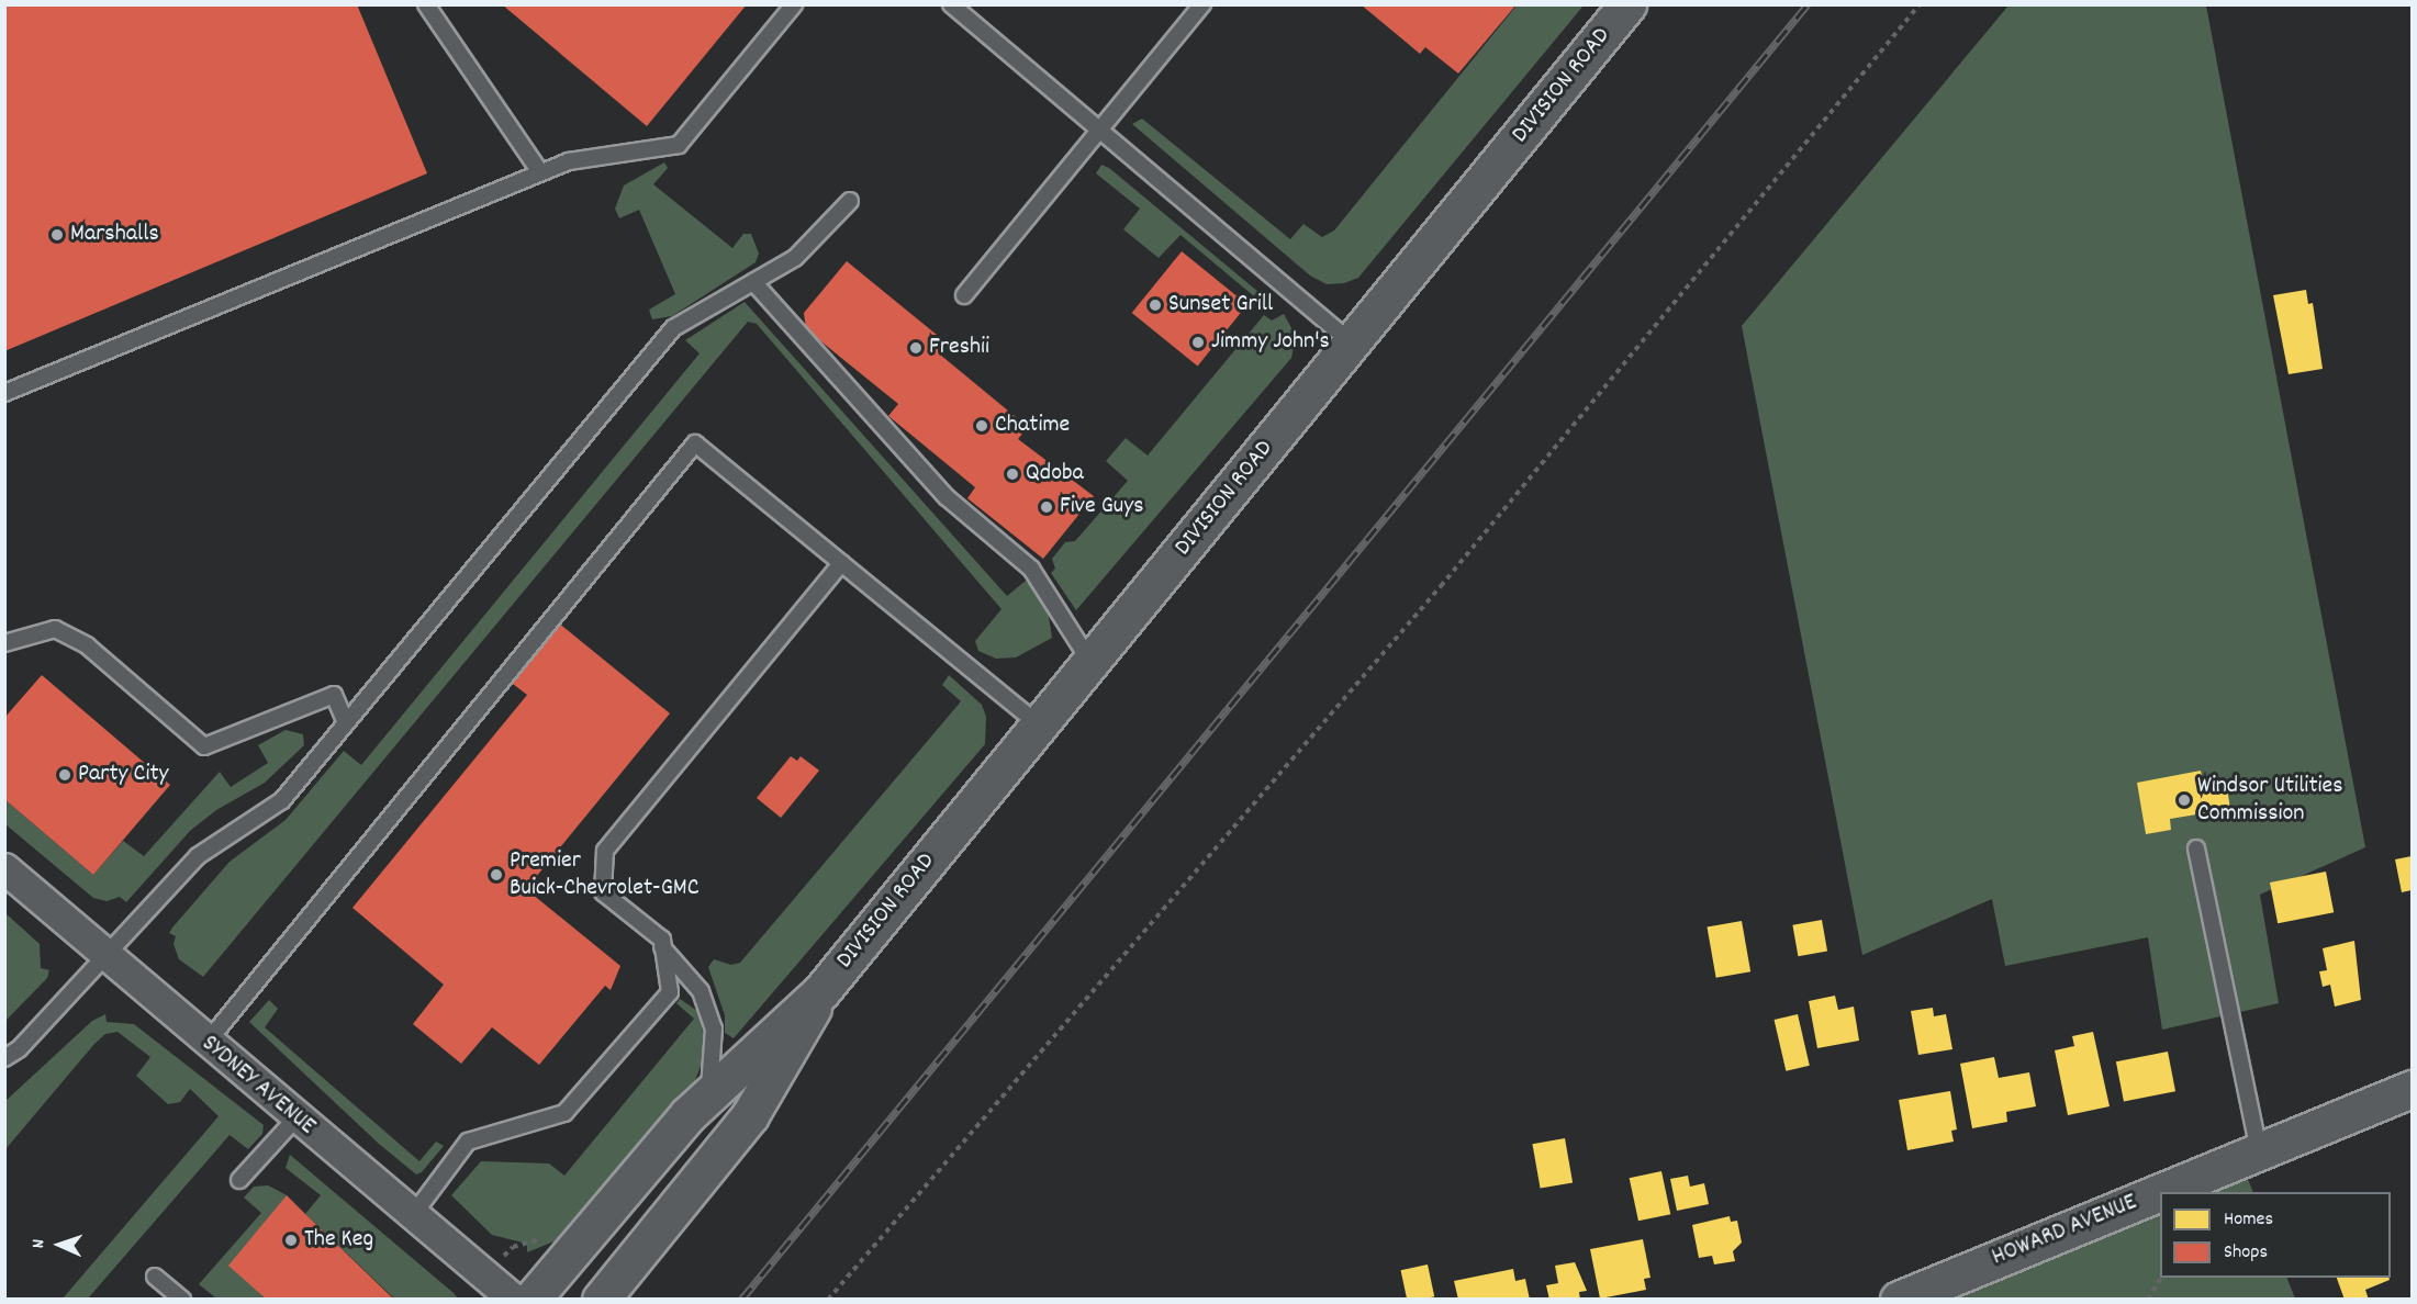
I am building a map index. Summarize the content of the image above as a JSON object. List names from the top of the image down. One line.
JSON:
{"streets":{"main road":["DIVISION ROAD","HOWARD AVENUE"],"street":["SYDNEY AVENUE"]},"places":["Marshalls","Sunset Grill","Jimmy John's","Freshii","Chatime","Qdoba","Five Guys","Party City","Windsor Utilities Commission","Premier Buick-Chevrolet-GMC","The Keg"],"legend":["Homes","Shops"],"north":"left"}
